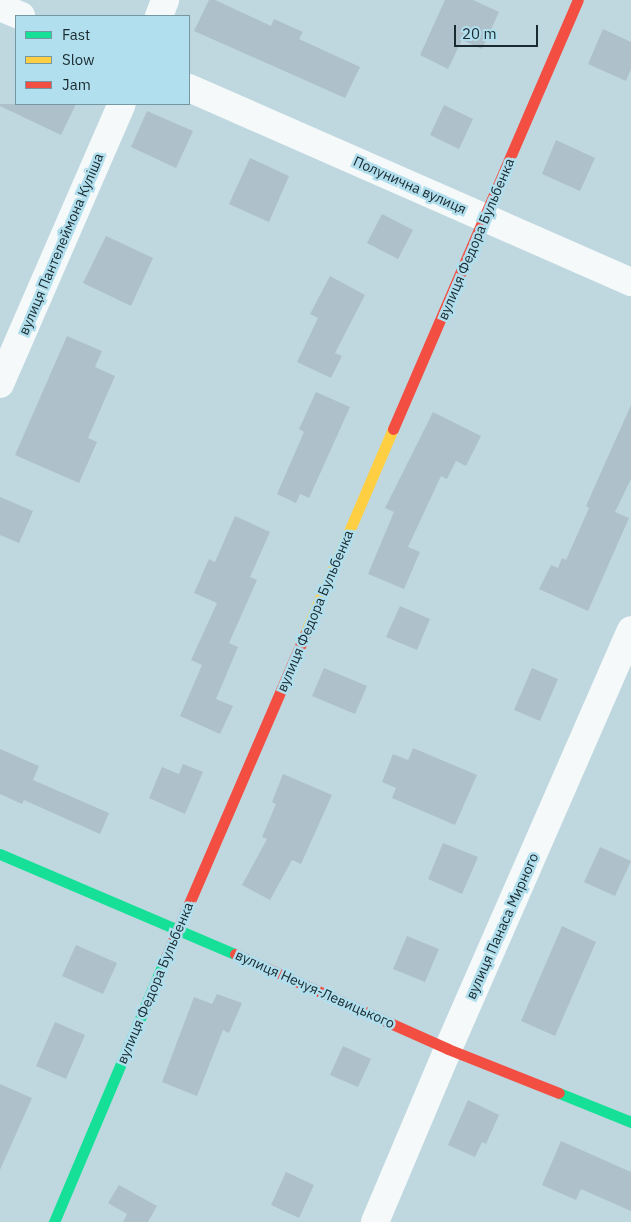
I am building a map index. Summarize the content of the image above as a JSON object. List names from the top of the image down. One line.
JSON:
{"streets":{"street":["Полунична вулиця","вулиця Федора Бульбенка","вулиця Пантелеймона Куліша","вулиця Панаса Мирного","вулиця Нечуя-Левицького"]},"crossings":[["Полунична вулиця","вулиця Федора Бульбенка"],["вулиця Федора Бульбенка","вулиця Нечуя-Левицького"],["вулиця Панаса Мирного","вулиця Нечуя-Левицького"]],"legend":["Fast","Slow","Jam"],"scale_bar":"20 m"}
